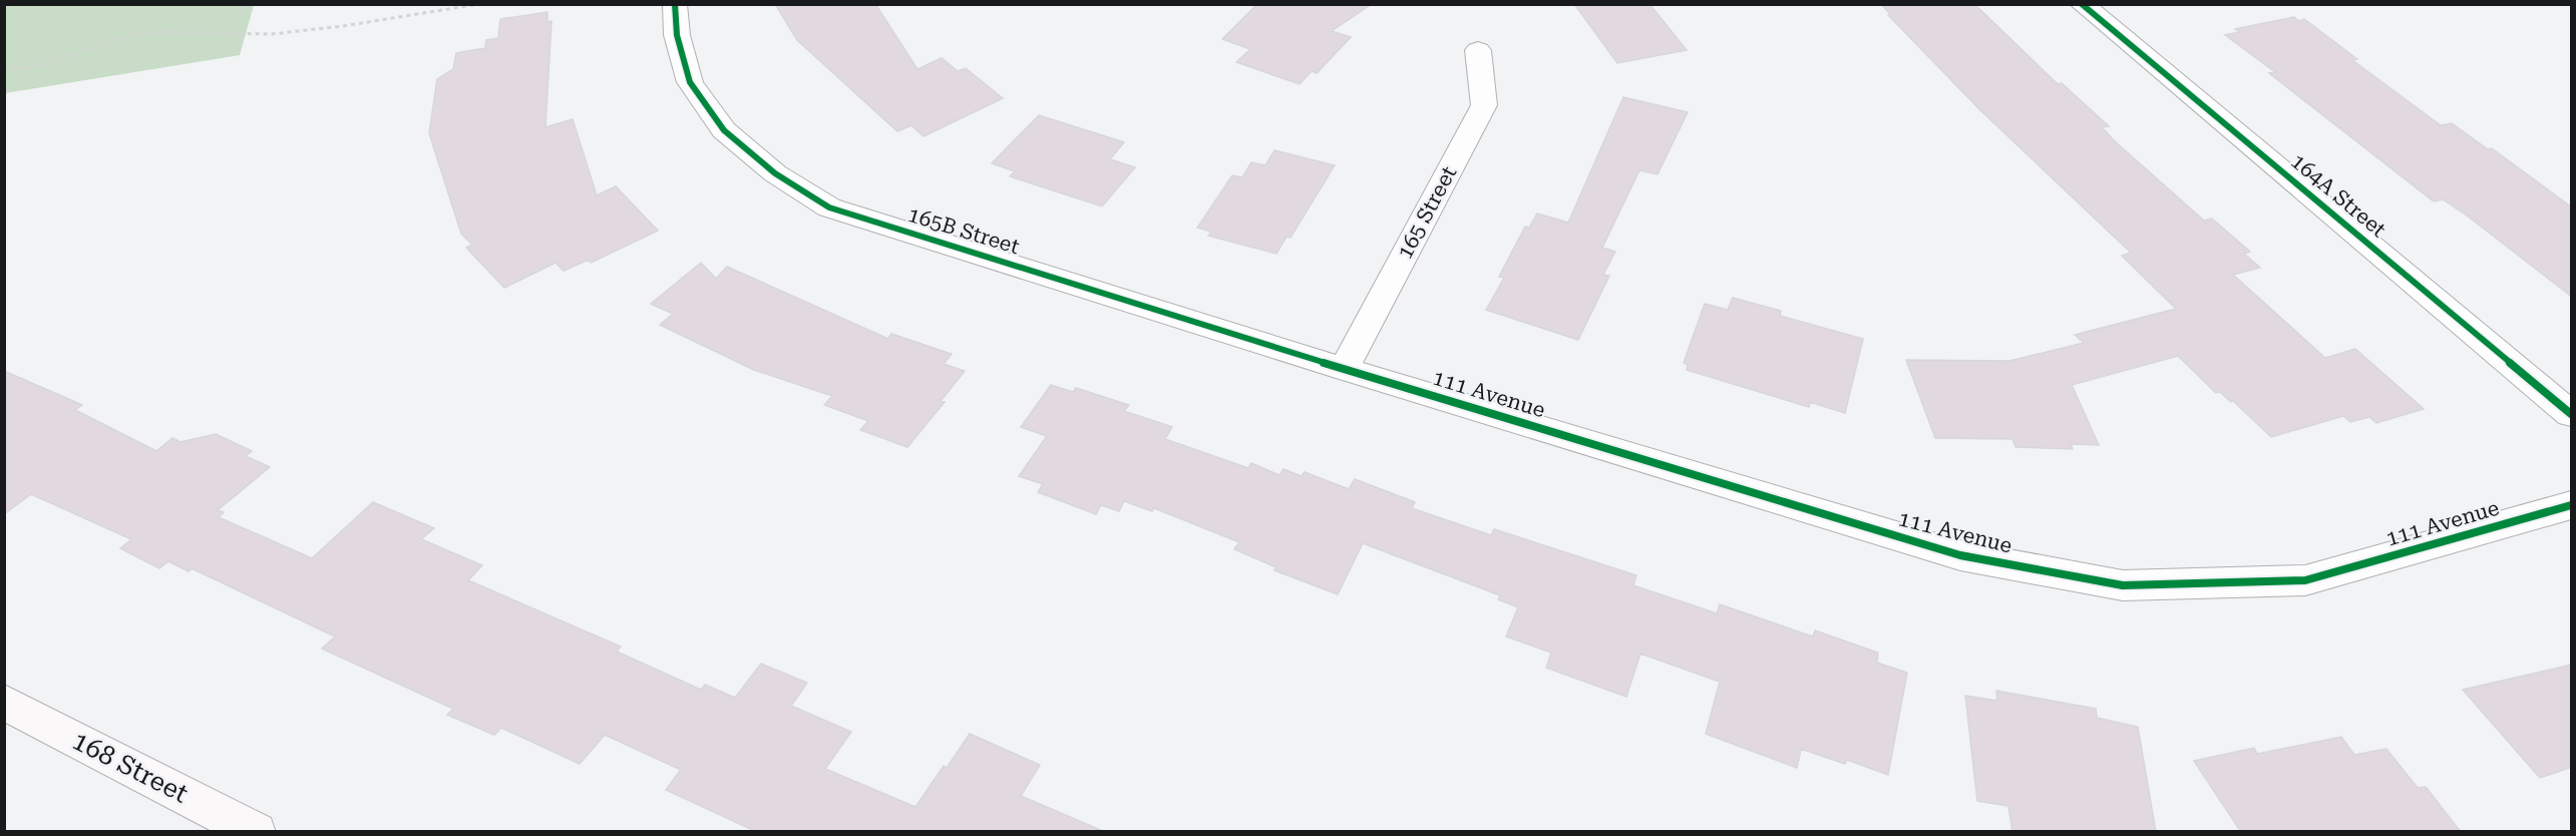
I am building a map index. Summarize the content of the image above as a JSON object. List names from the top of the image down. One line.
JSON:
{"streets":{"street":["164A Street","165 Street","165B Street","111 Avenue","168 Street"]},"crossings":[["165 Street","165B Street"],["165 Street","111 Avenue"],["165B Street","111 Avenue"]]}
